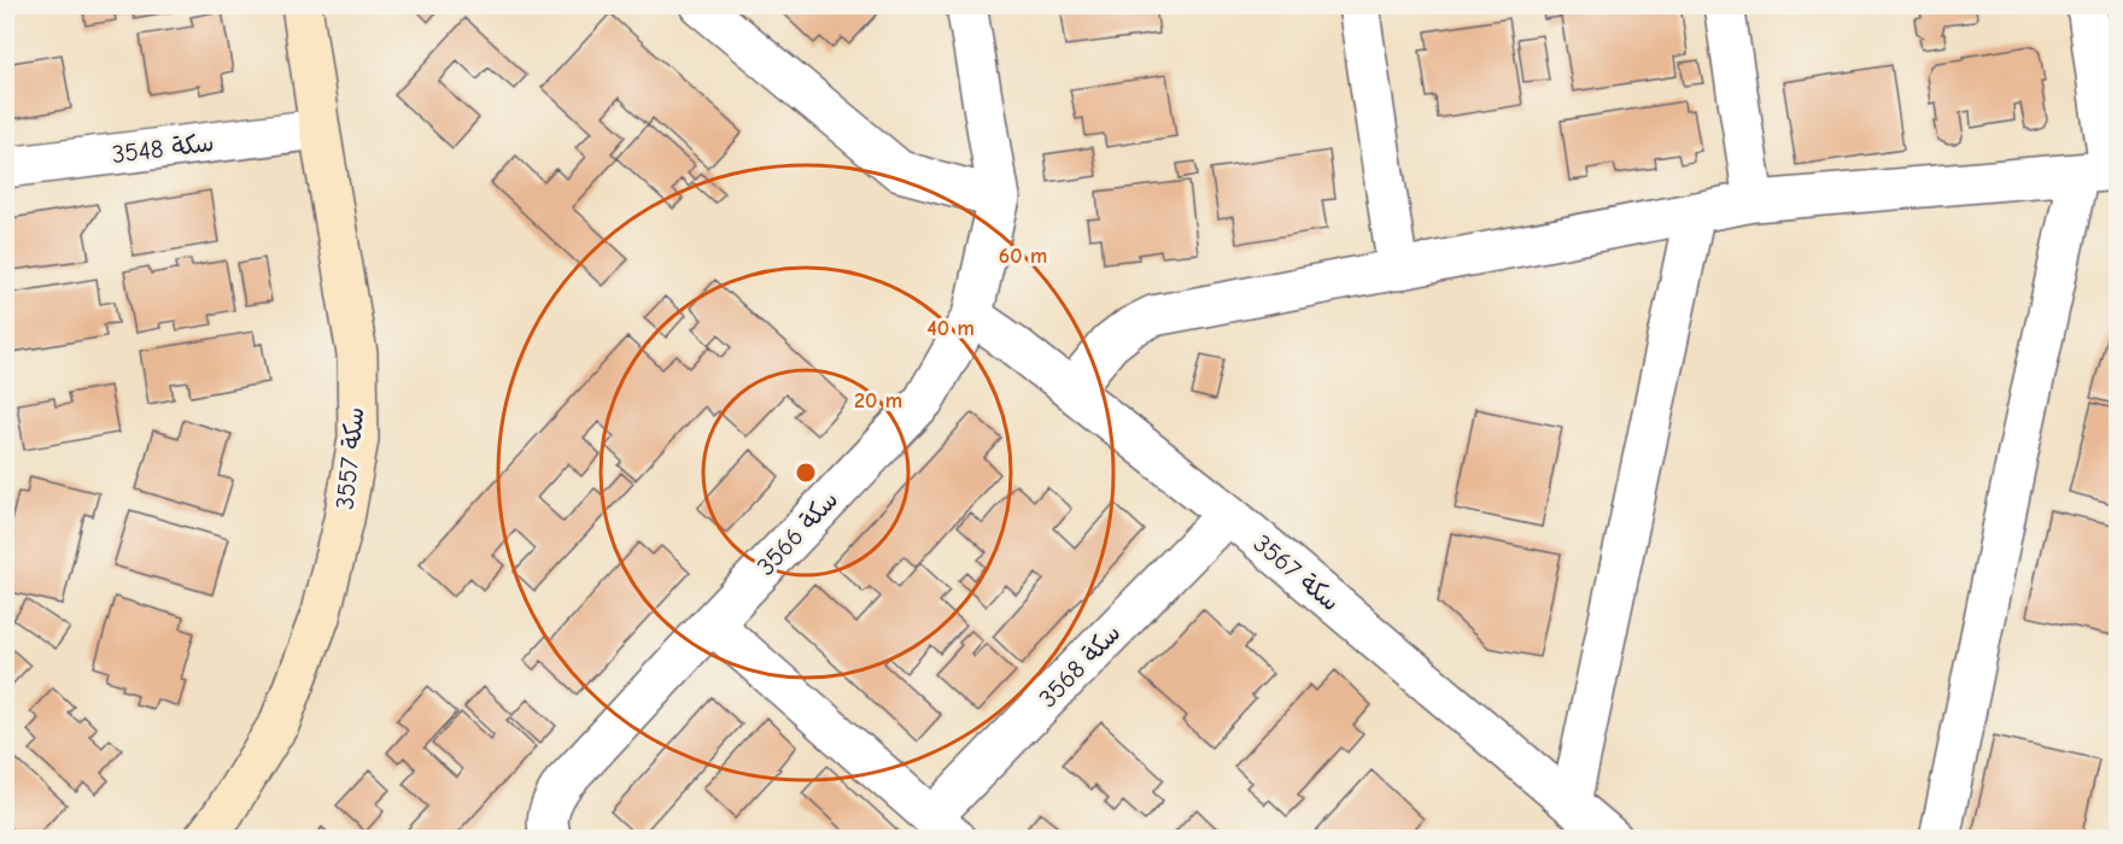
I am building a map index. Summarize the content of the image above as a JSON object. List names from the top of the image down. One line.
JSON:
{"streets":{"street":["سكة 3548","سكة 3557","سكة 3566","سكة 3567","سكة 3568"]},"crossings":[["سكة 3548","سكة 3557"],["سكة 3566","سكة 3567"],["سكة 3566","سكة 3568"],["سكة 3567","سكة 3568"]],"rings":["60 m","40 m","20 m"]}
